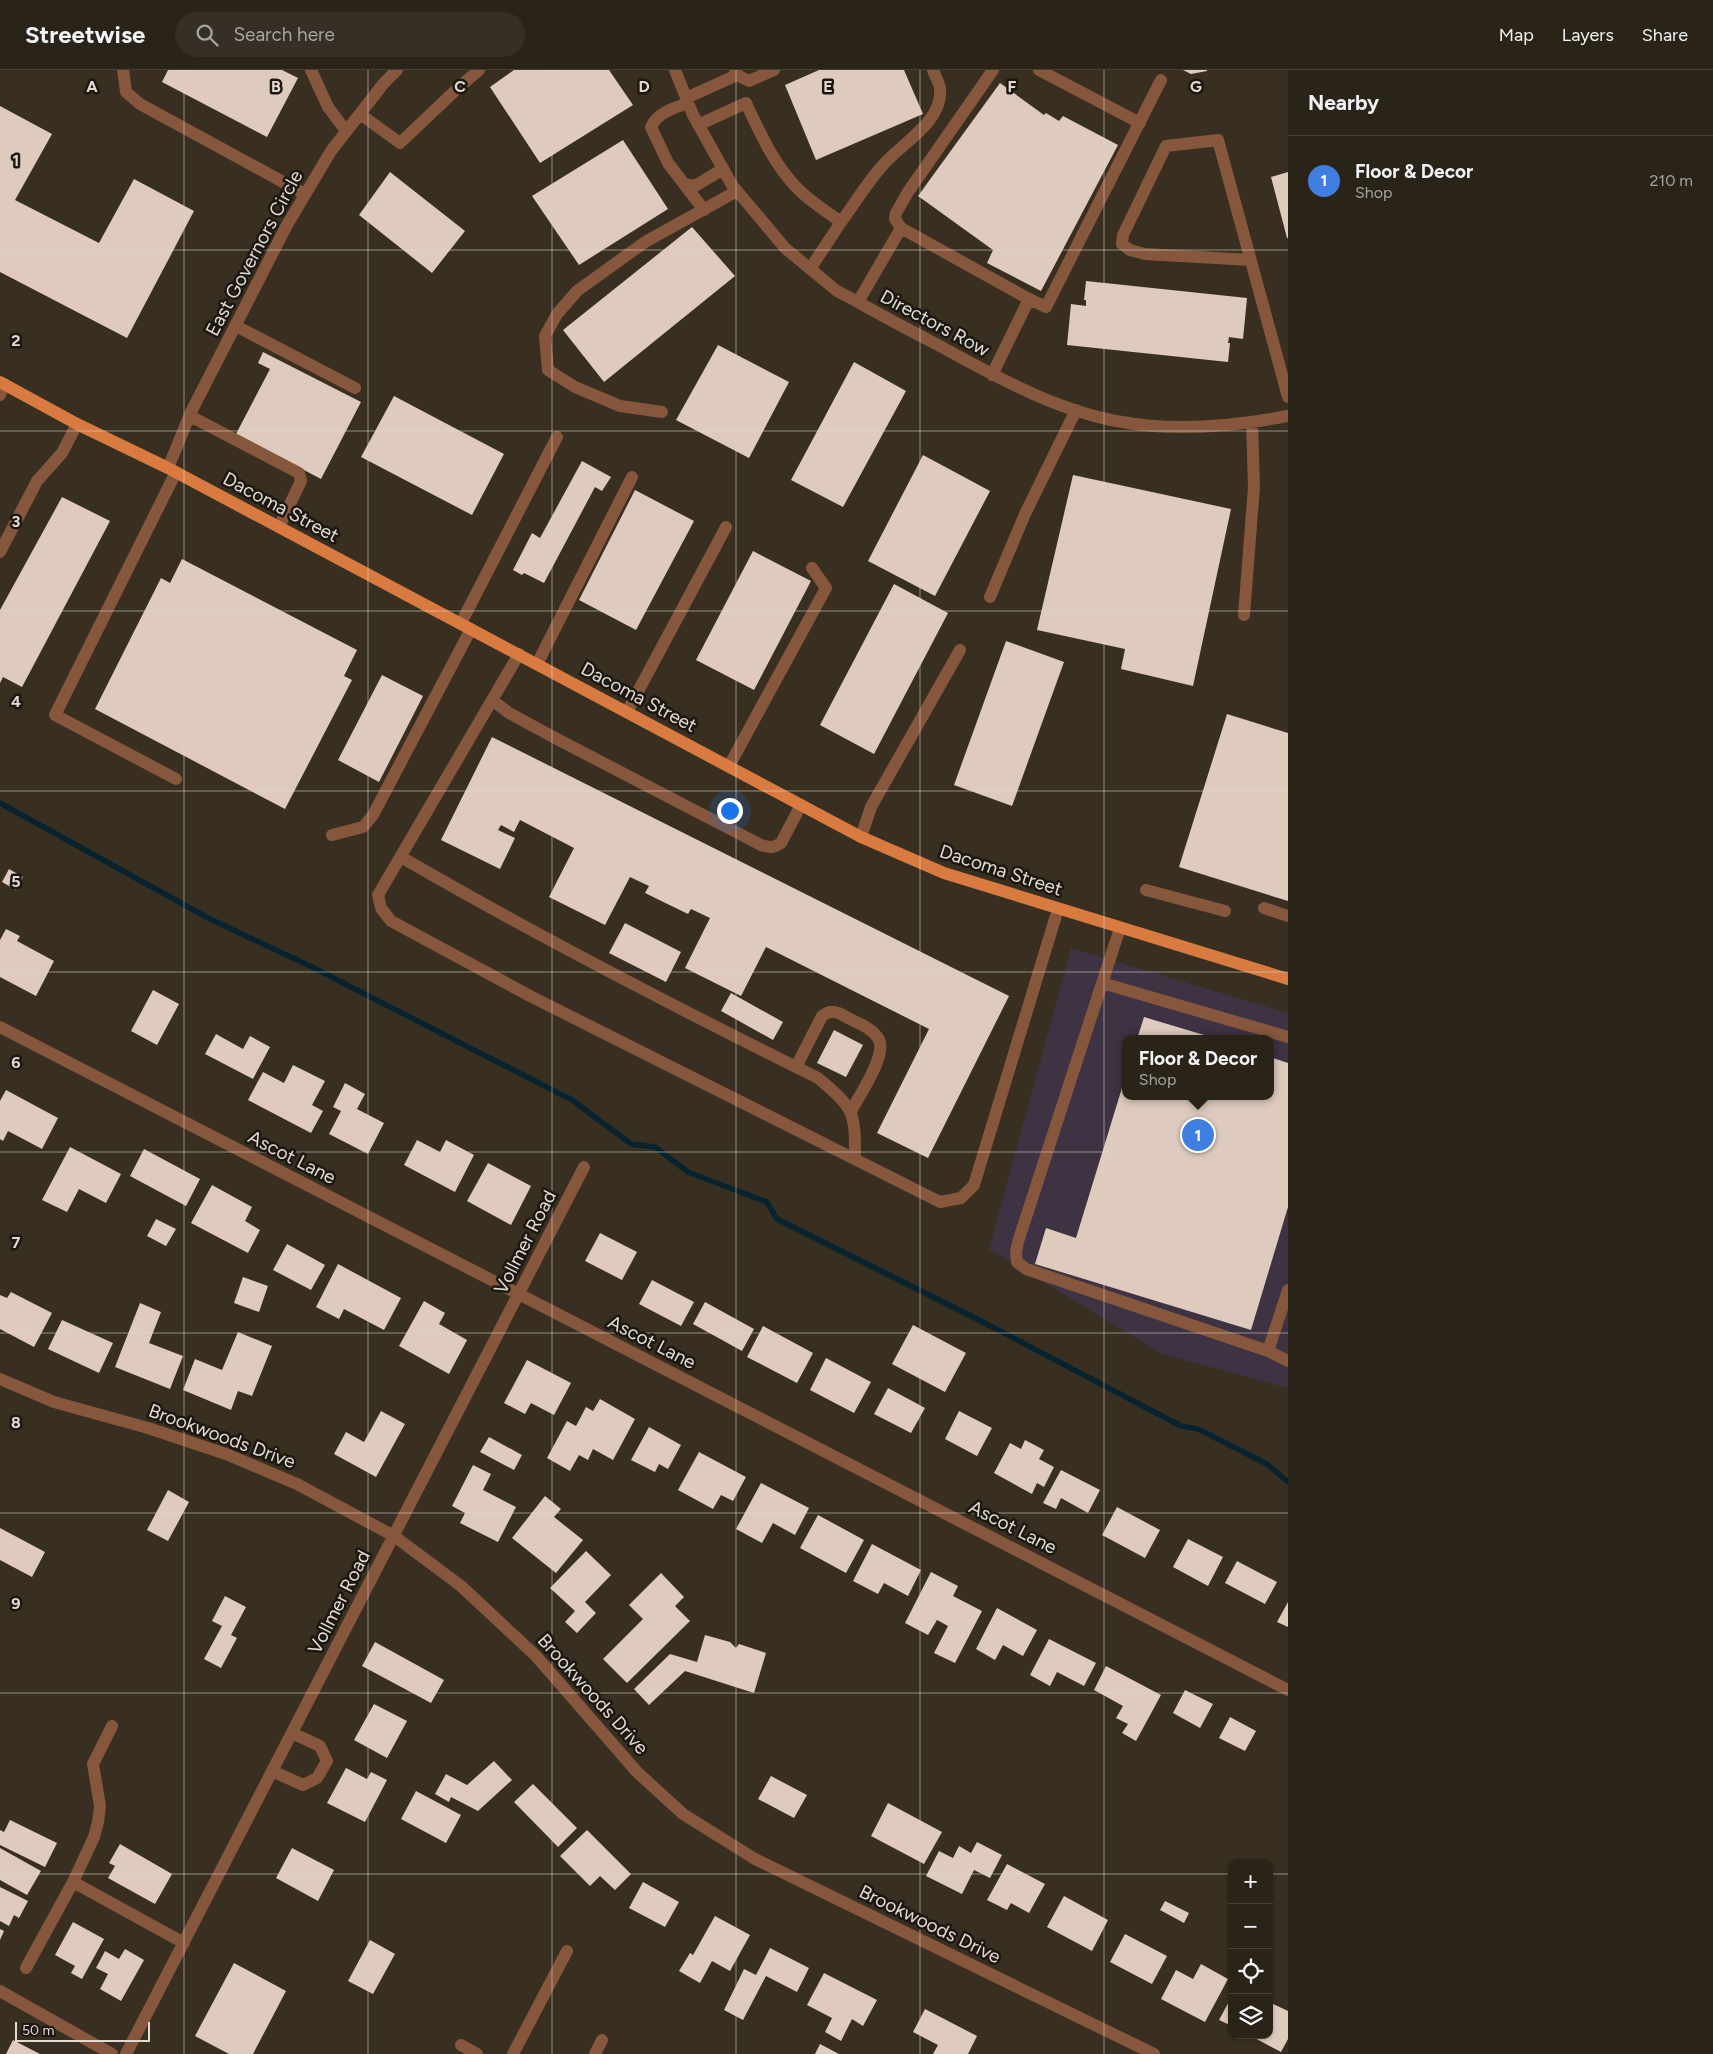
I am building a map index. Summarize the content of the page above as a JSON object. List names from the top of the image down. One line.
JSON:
{"streets":{"main road":["Dacoma Street"],"street":["East Governors Circle","Directors Row","Ascot Lane","Vollmer Road","Brookwoods Drive"]},"crossings":[["East Governors Circle","Dacoma Street"],["Ascot Lane","Vollmer Road"],["Vollmer Road","Brookwoods Drive"]],"scale_bar":"50 m","page":{"header":"Streetwise","search":"Search here","nav":["Map","Layers","Share"],"heading":"Nearby","list":[{"mark":"1","name":"Floor & Decor","note":"Shop","value":"210 m"}],"popup":["Floor & Decor","Shop"],"pins":"1","map_buttons":["+","−"],"scale":"50 m"},"grid":{"columns":["A","B","C","D","E","F","G"],"rows":["1","2","3","4","5","6","7","8","9"]}}
